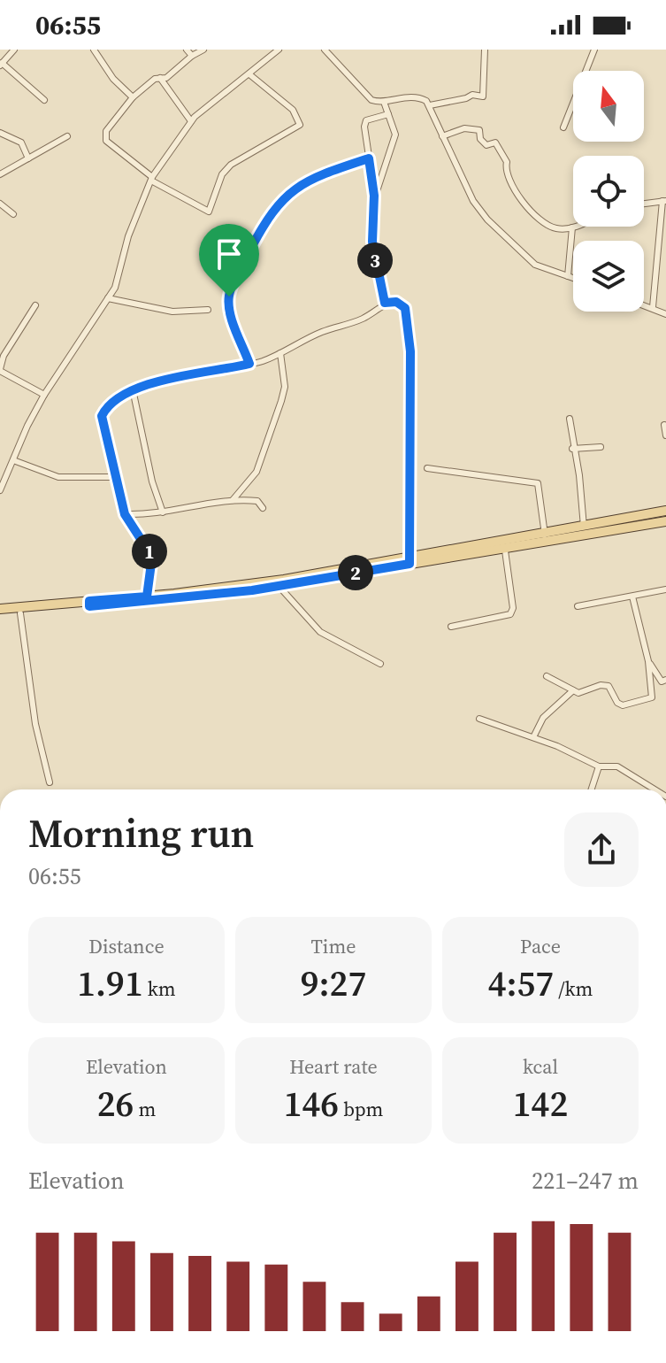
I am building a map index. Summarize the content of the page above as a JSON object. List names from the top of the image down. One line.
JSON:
{"north":"top","page":{"status":"06:55","pins":["3","1","2"],"heading":["Morning run","06:55"],"stats":[["Distance","1.91 km"],["Time","9:27"],["Pace","4:57 /km"],["Elevation","26 m"],["Heart rate","146 bpm"],["kcal","142"]],"chart":["Elevation","221–247 m"]}}
